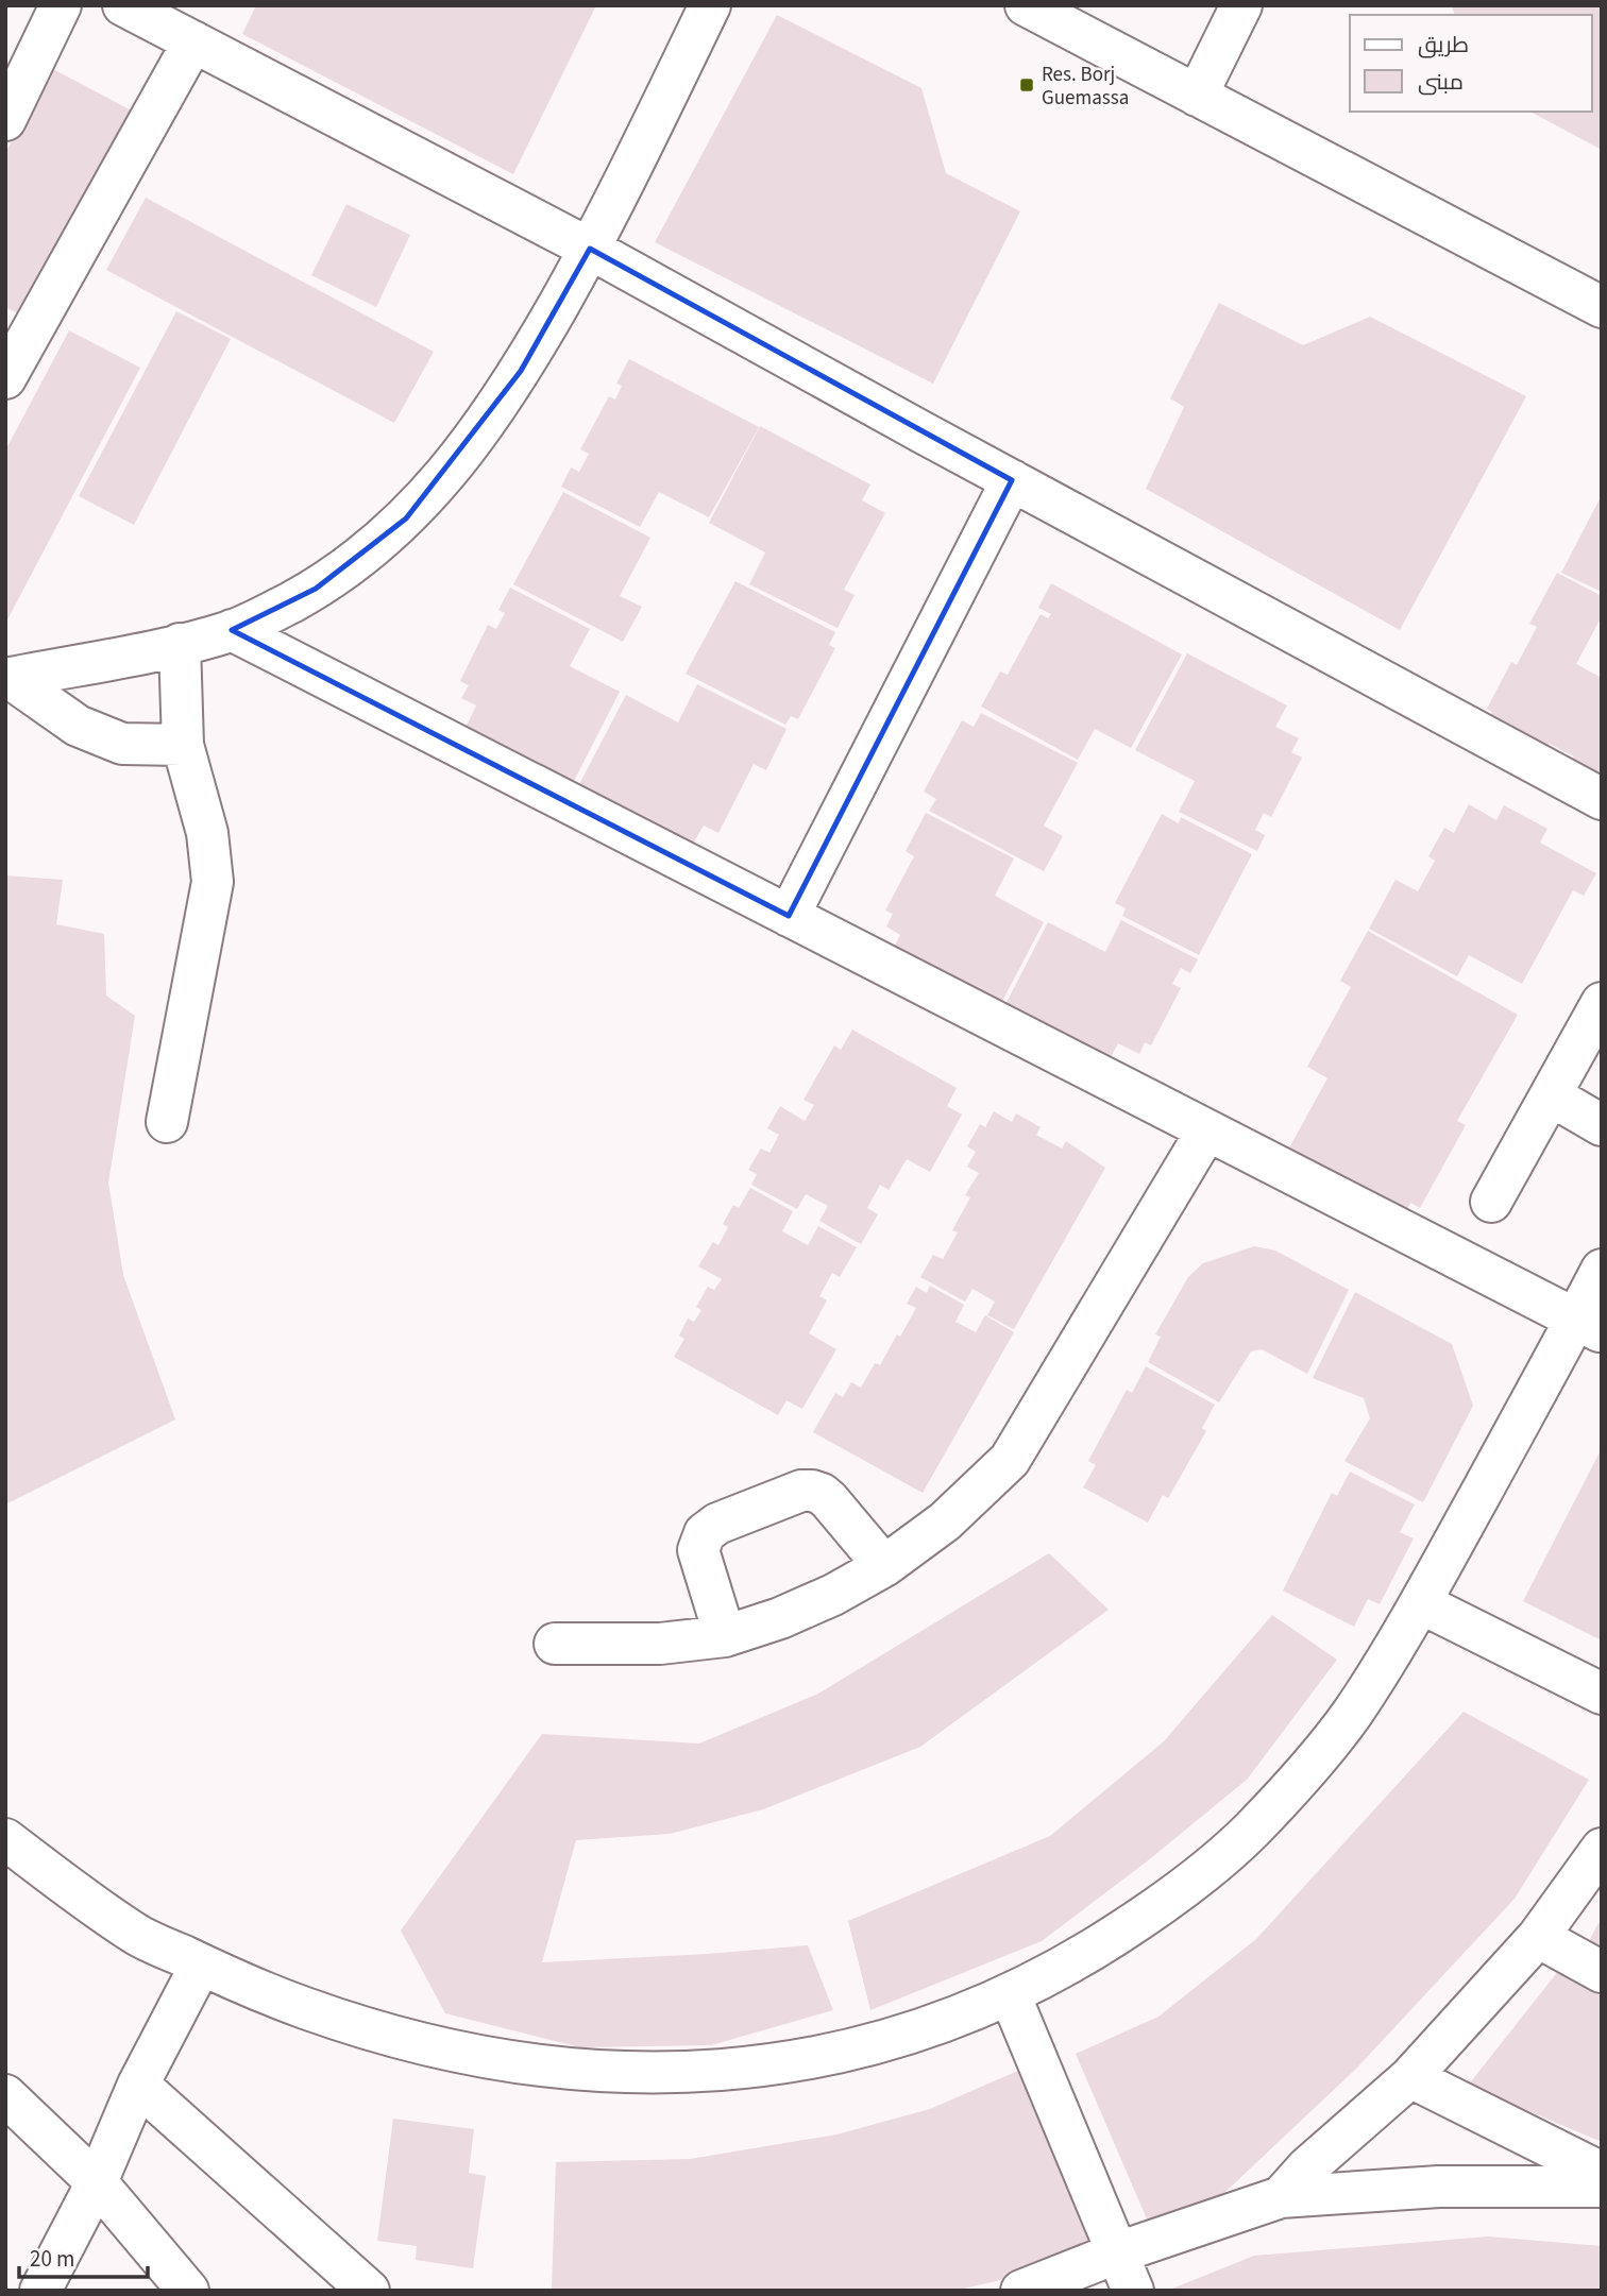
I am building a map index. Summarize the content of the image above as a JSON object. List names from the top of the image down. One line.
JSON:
{"places":{"transit":["Res. Borj Guemassa"]},"legend":["طريق","مبنى"],"scale_bar":"20 m"}
